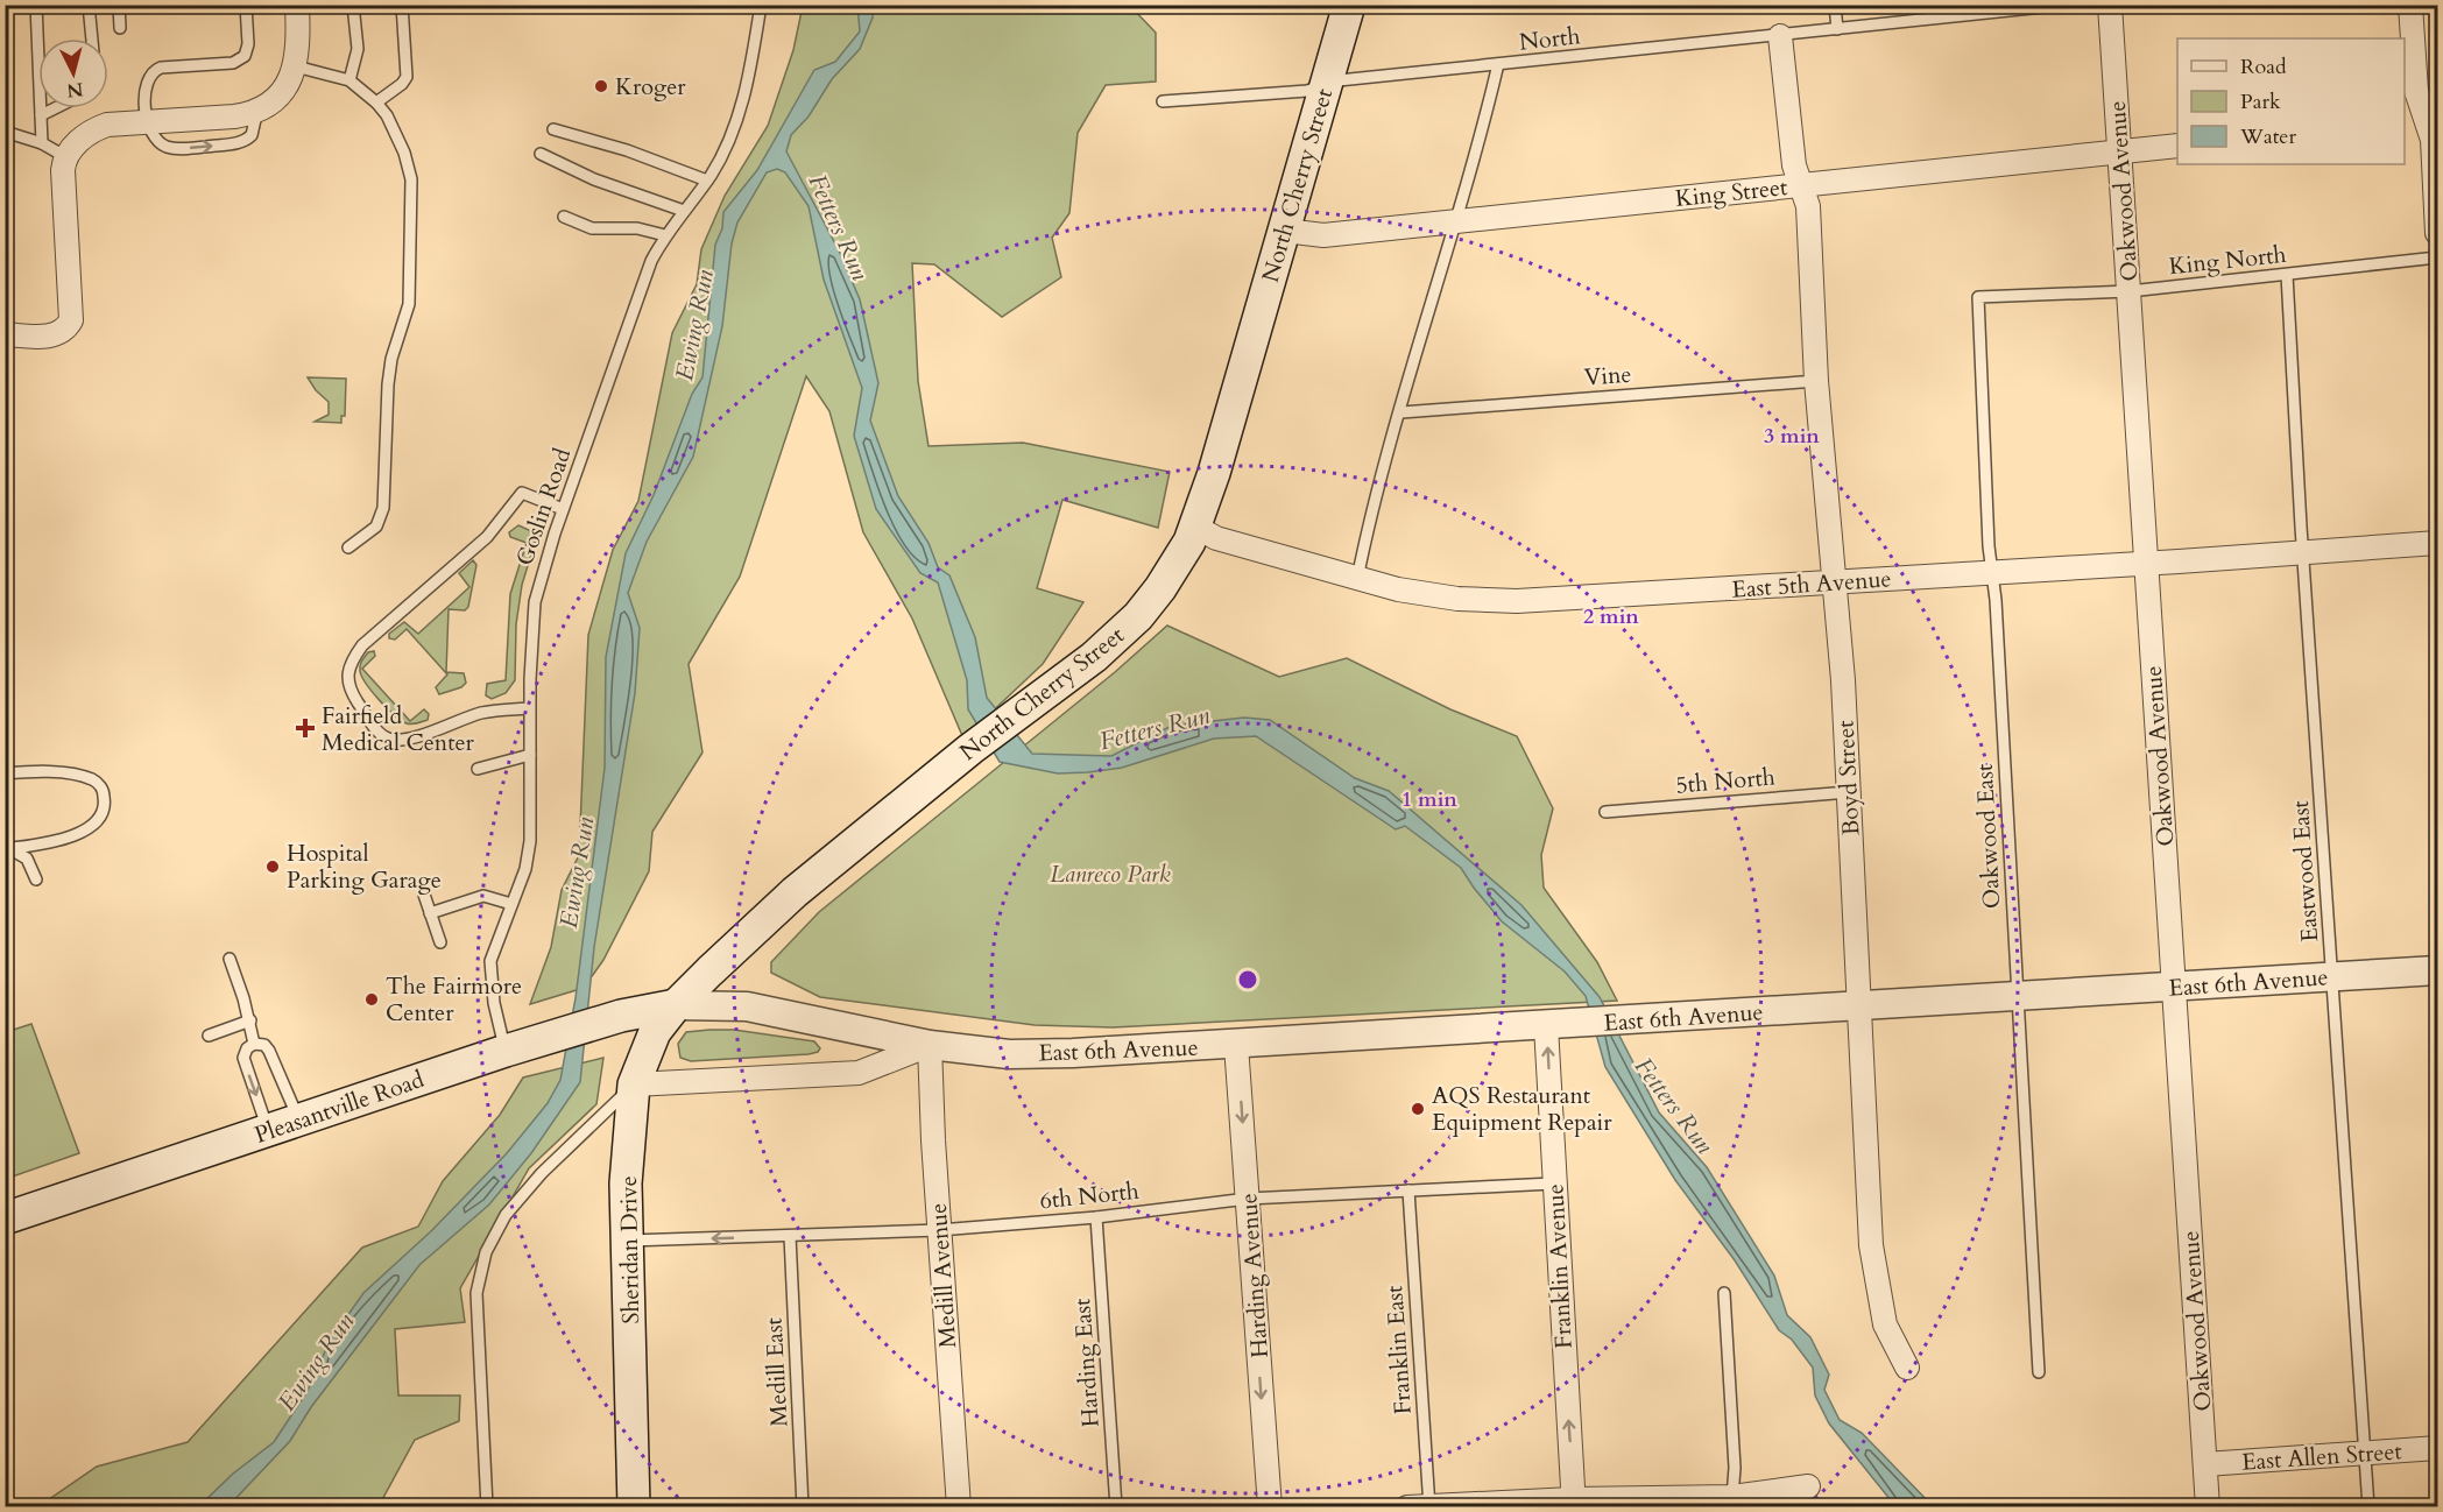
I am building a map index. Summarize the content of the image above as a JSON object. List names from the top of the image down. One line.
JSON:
{"streets":{"main road":["North Cherry Street","Pleasantville Road","Sheridan Drive"],"street":["Oakwood Avenue","King Street","East 5th Avenue","Boyd Street","East 6th Avenue","Franklin Avenue","Medill Avenue","Harding Avenue","East Allen Street"],"lane":["North","King North","Vine","Goslin Road","5th North","Oakwood East","Eastwood East","6th North","Franklin East","Harding East","Medill East"]},"crossings":[["North","North Cherry Street"],["North","Boyd Street"],["North Cherry Street","King Street"],["North Cherry Street","East 5th Avenue"],["North Cherry Street","East 6th Avenue"],["North Cherry Street","Pleasantville Road"],["North Cherry Street","Sheridan Drive"],["Oakwood Avenue","King Street"],["Oakwood Avenue","King North"],["Oakwood Avenue","East 5th Avenue"],["Oakwood Avenue","East 6th Avenue"],["Oakwood Avenue","East Allen Street"],["King Street","Boyd Street"],["King North","Oakwood East"],["King North","Eastwood East"],["Vine","Boyd Street"],["Goslin Road","Pleasantville Road"],["East 5th Avenue","Boyd Street"],["East 5th Avenue","Oakwood East"],["East 5th Avenue","Eastwood East"],["Boyd Street","5th North"],["Boyd Street","East 6th Avenue"],["Oakwood East","East 6th Avenue"],["Eastwood East","East 6th Avenue"],["Eastwood East","East Allen Street"],["East 6th Avenue","Pleasantville Road"],["East 6th Avenue","Sheridan Drive"],["East 6th Avenue","Franklin Avenue"],["East 6th Avenue","Medill Avenue"],["East 6th Avenue","Harding Avenue"],["Pleasantville Road","Sheridan Drive"],["6th North","Sheridan Drive"],["6th North","Franklin Avenue"],["6th North","Medill Avenue"],["6th North","Harding Avenue"],["6th North","Franklin East"],["6th North","Harding East"],["6th North","Medill East"]],"one_way":["Franklin Avenue","Harding Avenue"],"water":["Fetters Run","Ewing Run"],"parks":["Lanreco Park"],"places":{"other":["Kroger","Hospital Parking Garage","The Fairmore Center","AQS Restaurant Equipment Repair"],"health":["Fairfield Medical Center"]},"legend":["Road","Park","Water"],"north":"bottom","rings":["3 min","2 min","1 min"]}
